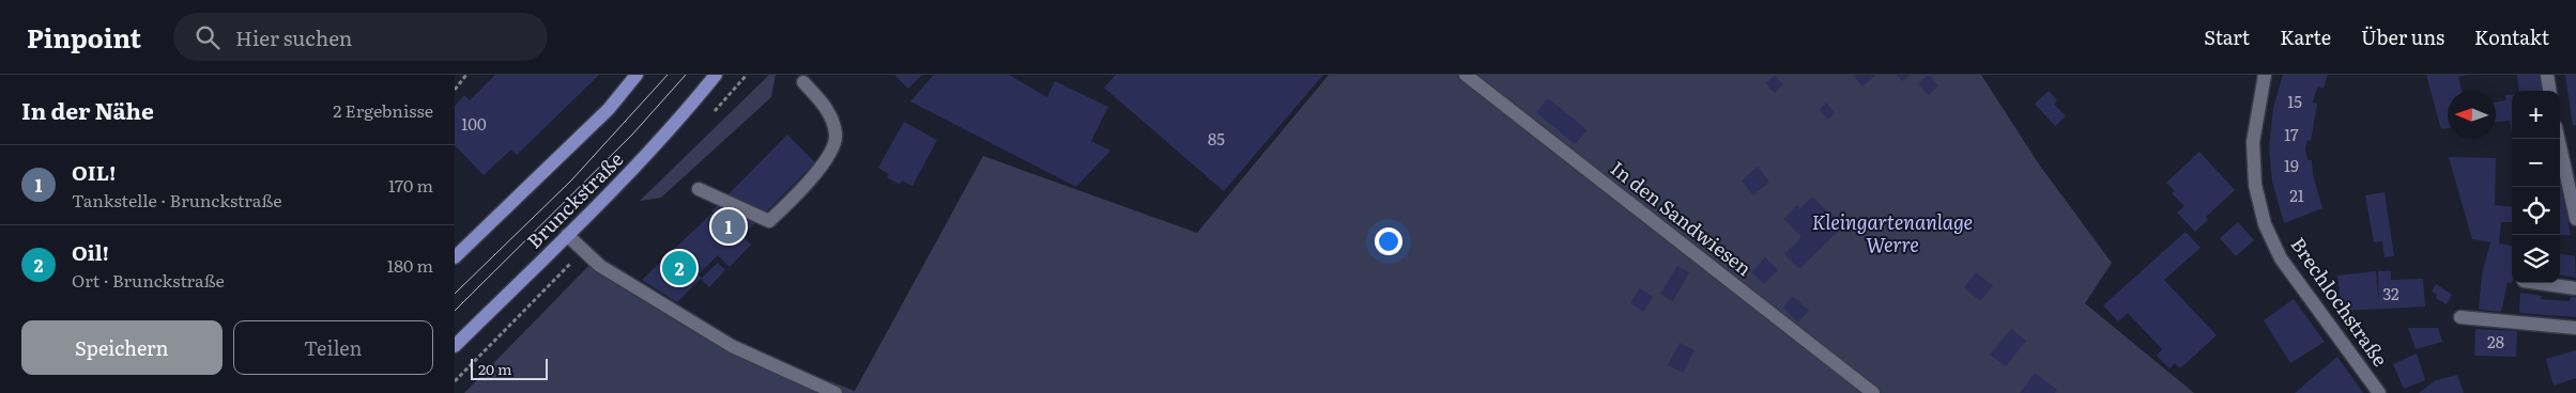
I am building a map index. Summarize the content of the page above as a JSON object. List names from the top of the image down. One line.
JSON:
{"streets":{"main road":["Brunckstraße"],"street":["In den Sandwiesen","Brechlochstraße"]},"parks":["Kleingartenanlage Werre"],"house_numbers":["15","100","17","85","19","21","32","28"],"scale_bar":"20 m","north":"left","page":{"header":"Pinpoint","search":"Hier suchen","nav":["Start","Karte","Über uns","Kontakt"],"heading":["In der Nähe","2 Ergebnisse"],"map_buttons":["+","−"],"list":[{"mark":"1","name":"OIL!","note":"Tankstelle · Brunckstraße","value":"170 m"},{"mark":"2","name":"Oil!","note":"Ort · Brunckstraße","value":"180 m"}],"pins":["1","2"],"buttons":["Speichern","Teilen"],"scale":"20 m"}}
